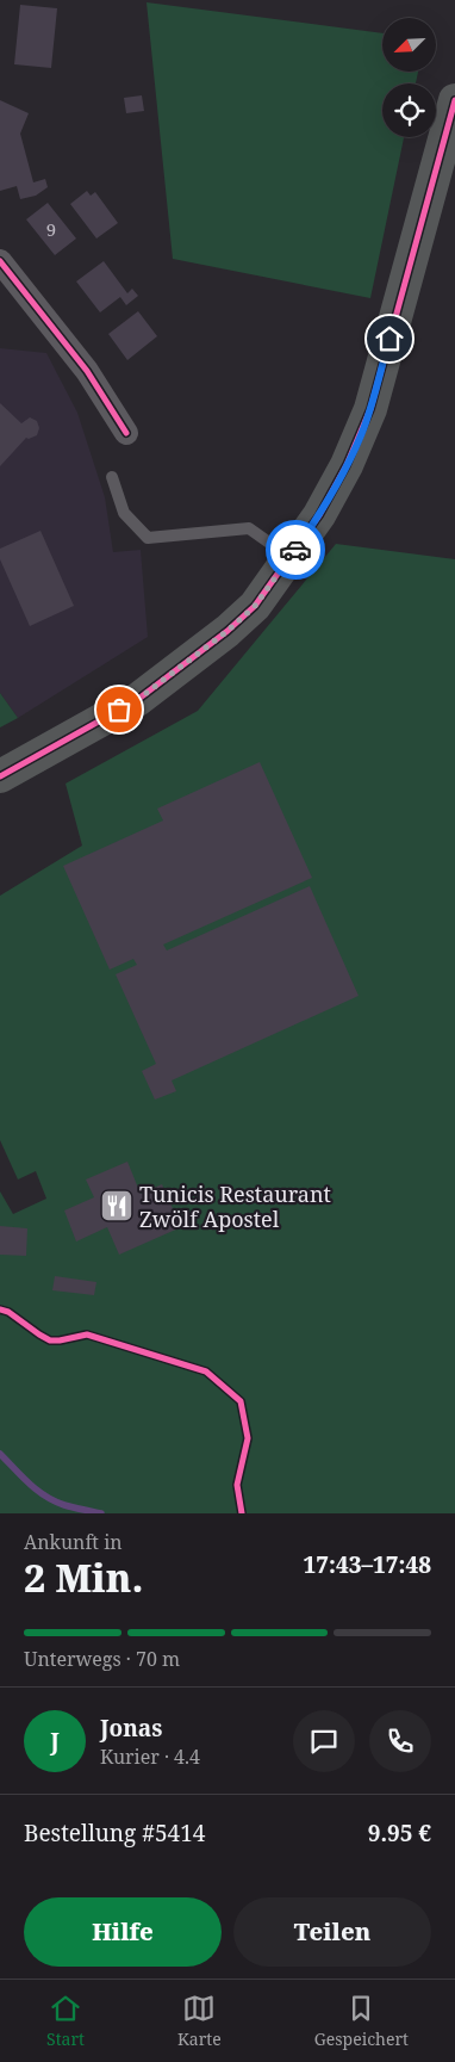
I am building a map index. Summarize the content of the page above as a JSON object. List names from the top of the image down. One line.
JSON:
{"places":{"restaurant":["Tunicis Restaurant Zwölf Apostel"]},"house_numbers":["9"],"north":"bottom left","page":{"heading":["2 Min.","Ankunft in","17:43–17:48"],"panel":["Jonas","Kurier · 4.4","Bestellung #5414","9.95 €"],"bar":"Unterwegs · 70 m","round":"J","buttons":["Hilfe","Teilen"],"tabs":["Start","Karte","Gespeichert"]}}
